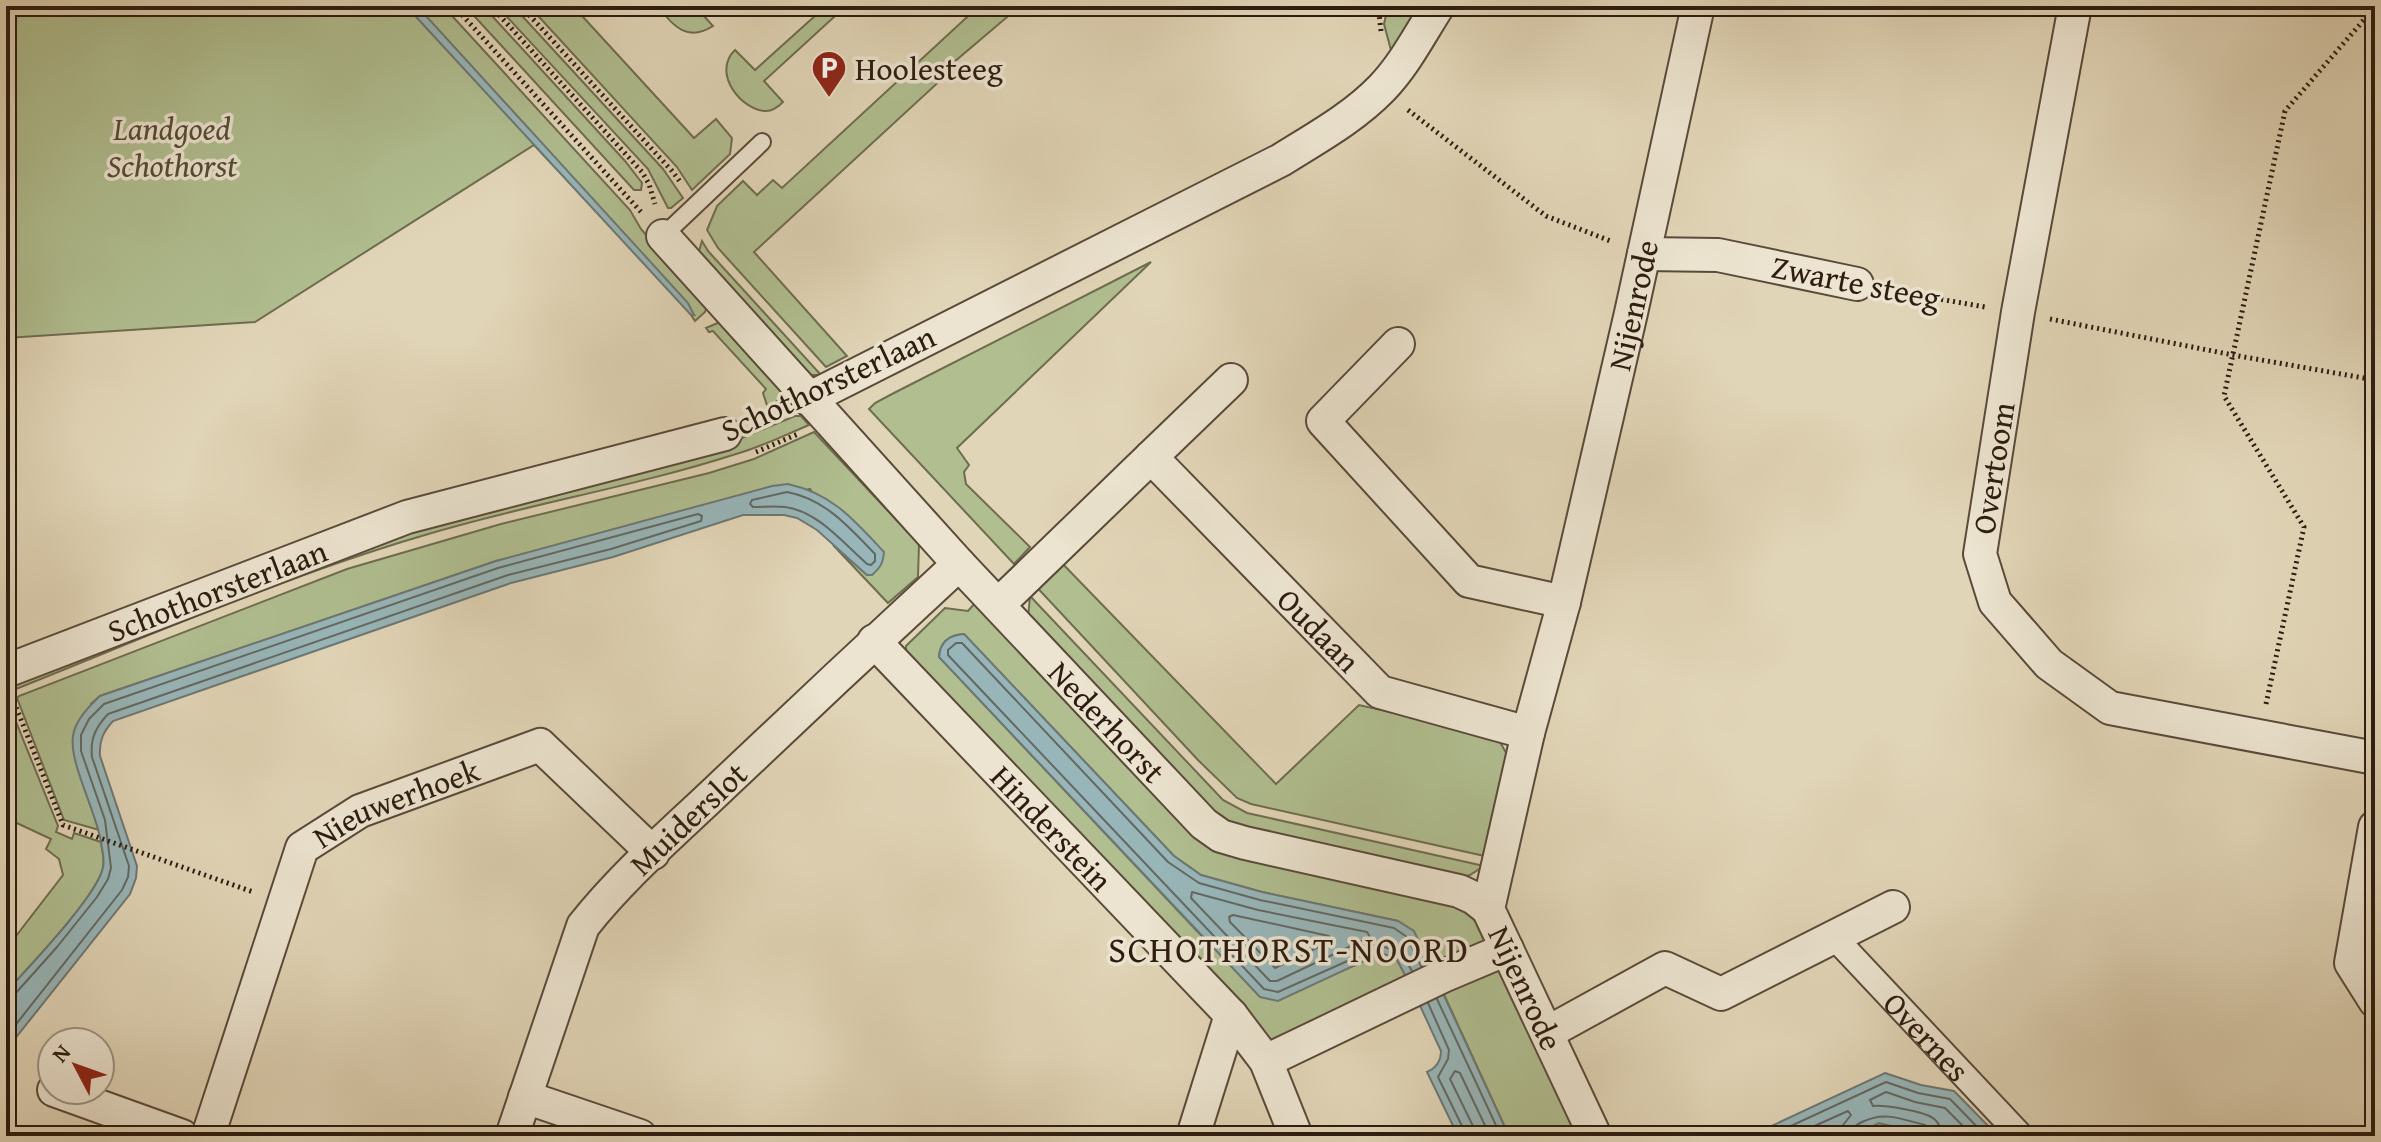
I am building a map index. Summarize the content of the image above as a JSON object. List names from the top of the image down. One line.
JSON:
{"streets":{"street":["Zwarte steeg","Nijenrode","Schothorsterlaan","Overtoom","Oudaan","Nederhorst","Nieuwerhoek","Muiderslot","Hinderstein","Overnes"]},"crossings":[["Zwarte steeg","Nijenrode"],["Zwarte steeg","Overtoom"],["Nijenrode","Oudaan"],["Nijenrode","Nederhorst"],["Schothorsterlaan","Nederhorst"],["Nederhorst","Muiderslot"],["Nieuwerhoek","Muiderslot"],["Muiderslot","Hinderstein"]],"districts":["SCHOTHORST-NOORD"],"parks":["Landgoed Schothorst"],"places":{"parking":["Hoolesteeg"]},"north":"top left"}
